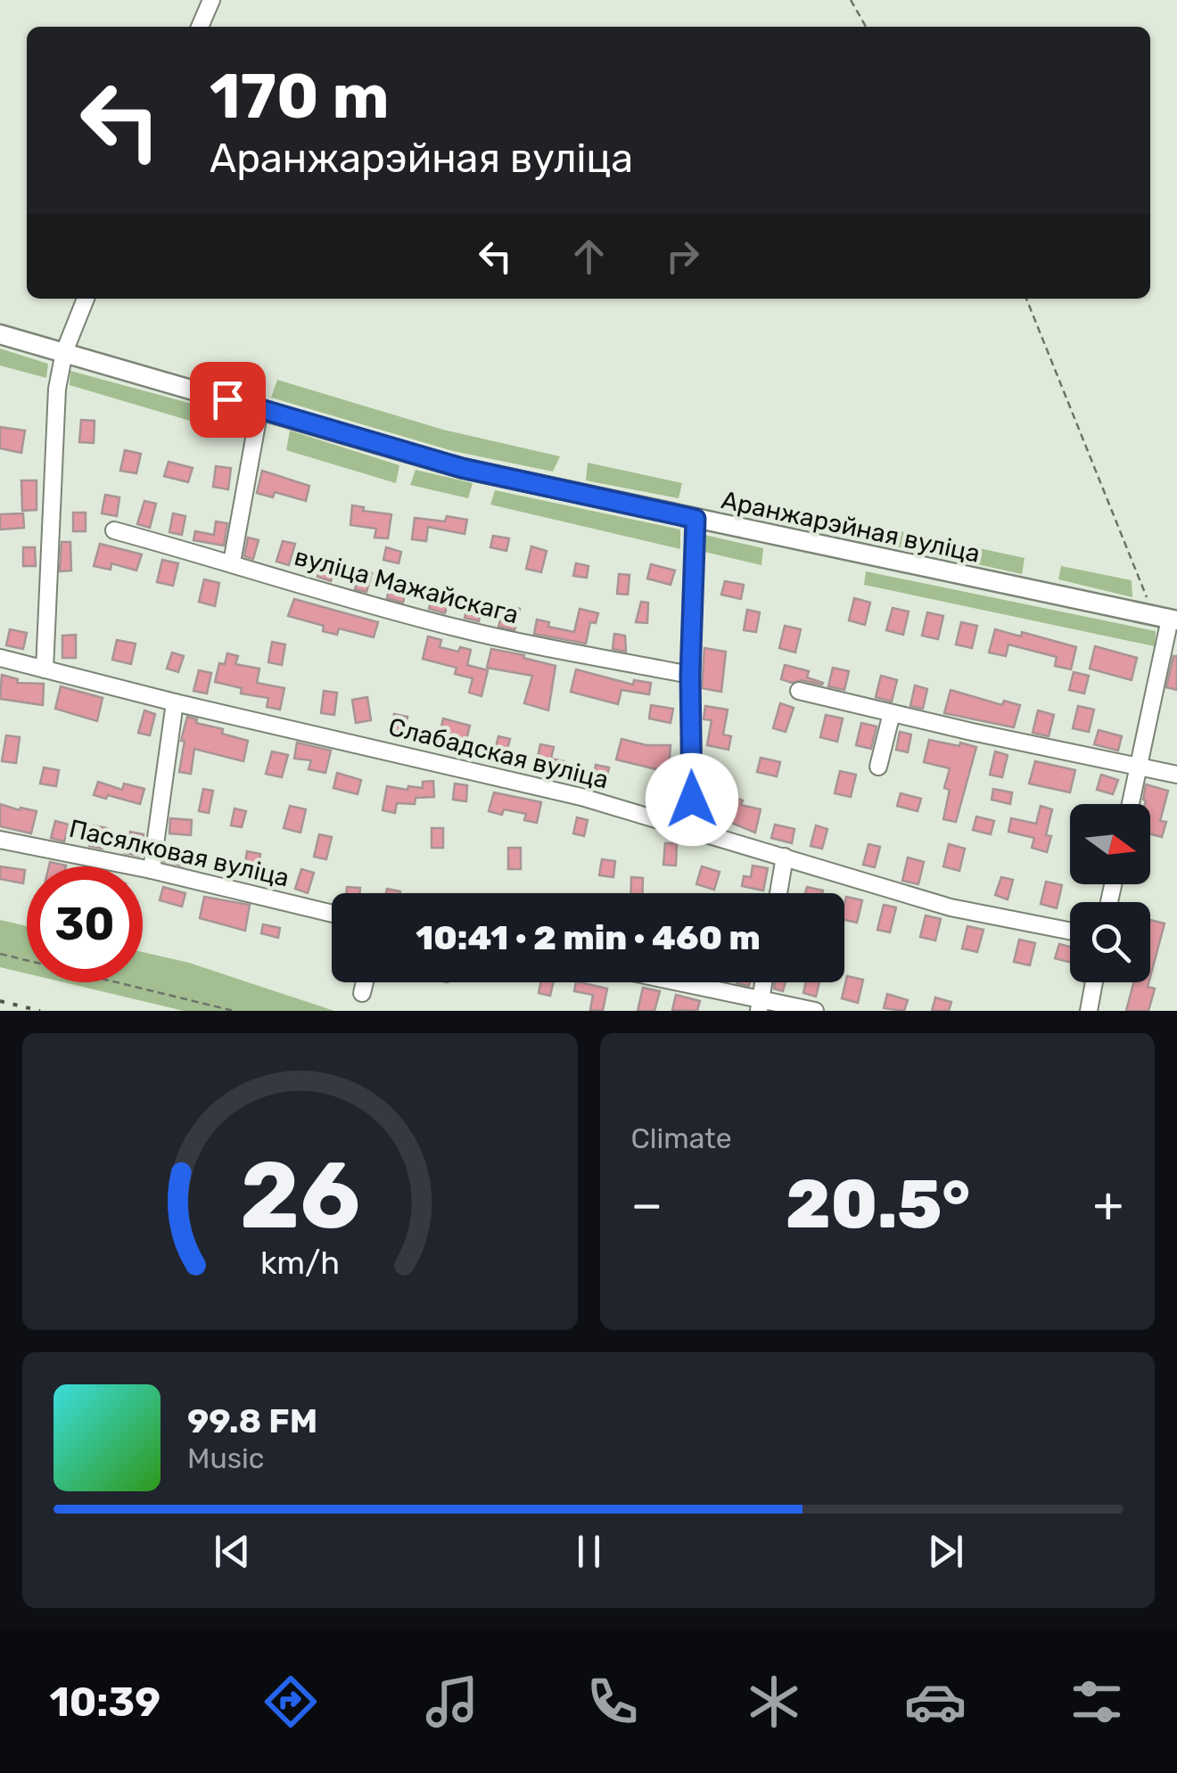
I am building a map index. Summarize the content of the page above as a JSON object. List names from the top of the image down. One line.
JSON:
{"streets":{"main road":["Аранжарэйная вуліца"],"street":["вуліца Мажайскага","Слабадская вуліца","Пасялковая вуліца"]},"north":"right","page":{"turn":["170 m","Аранжарэйная вуліца"],"limit":"30","trip":"10:41 · 2 min · 460 m","tile":"Climate","heat":["−","20.5°","+"],"song":["99.8 FM","Music"],"tabs":"10:39","gauge":["26","km/h"]}}
